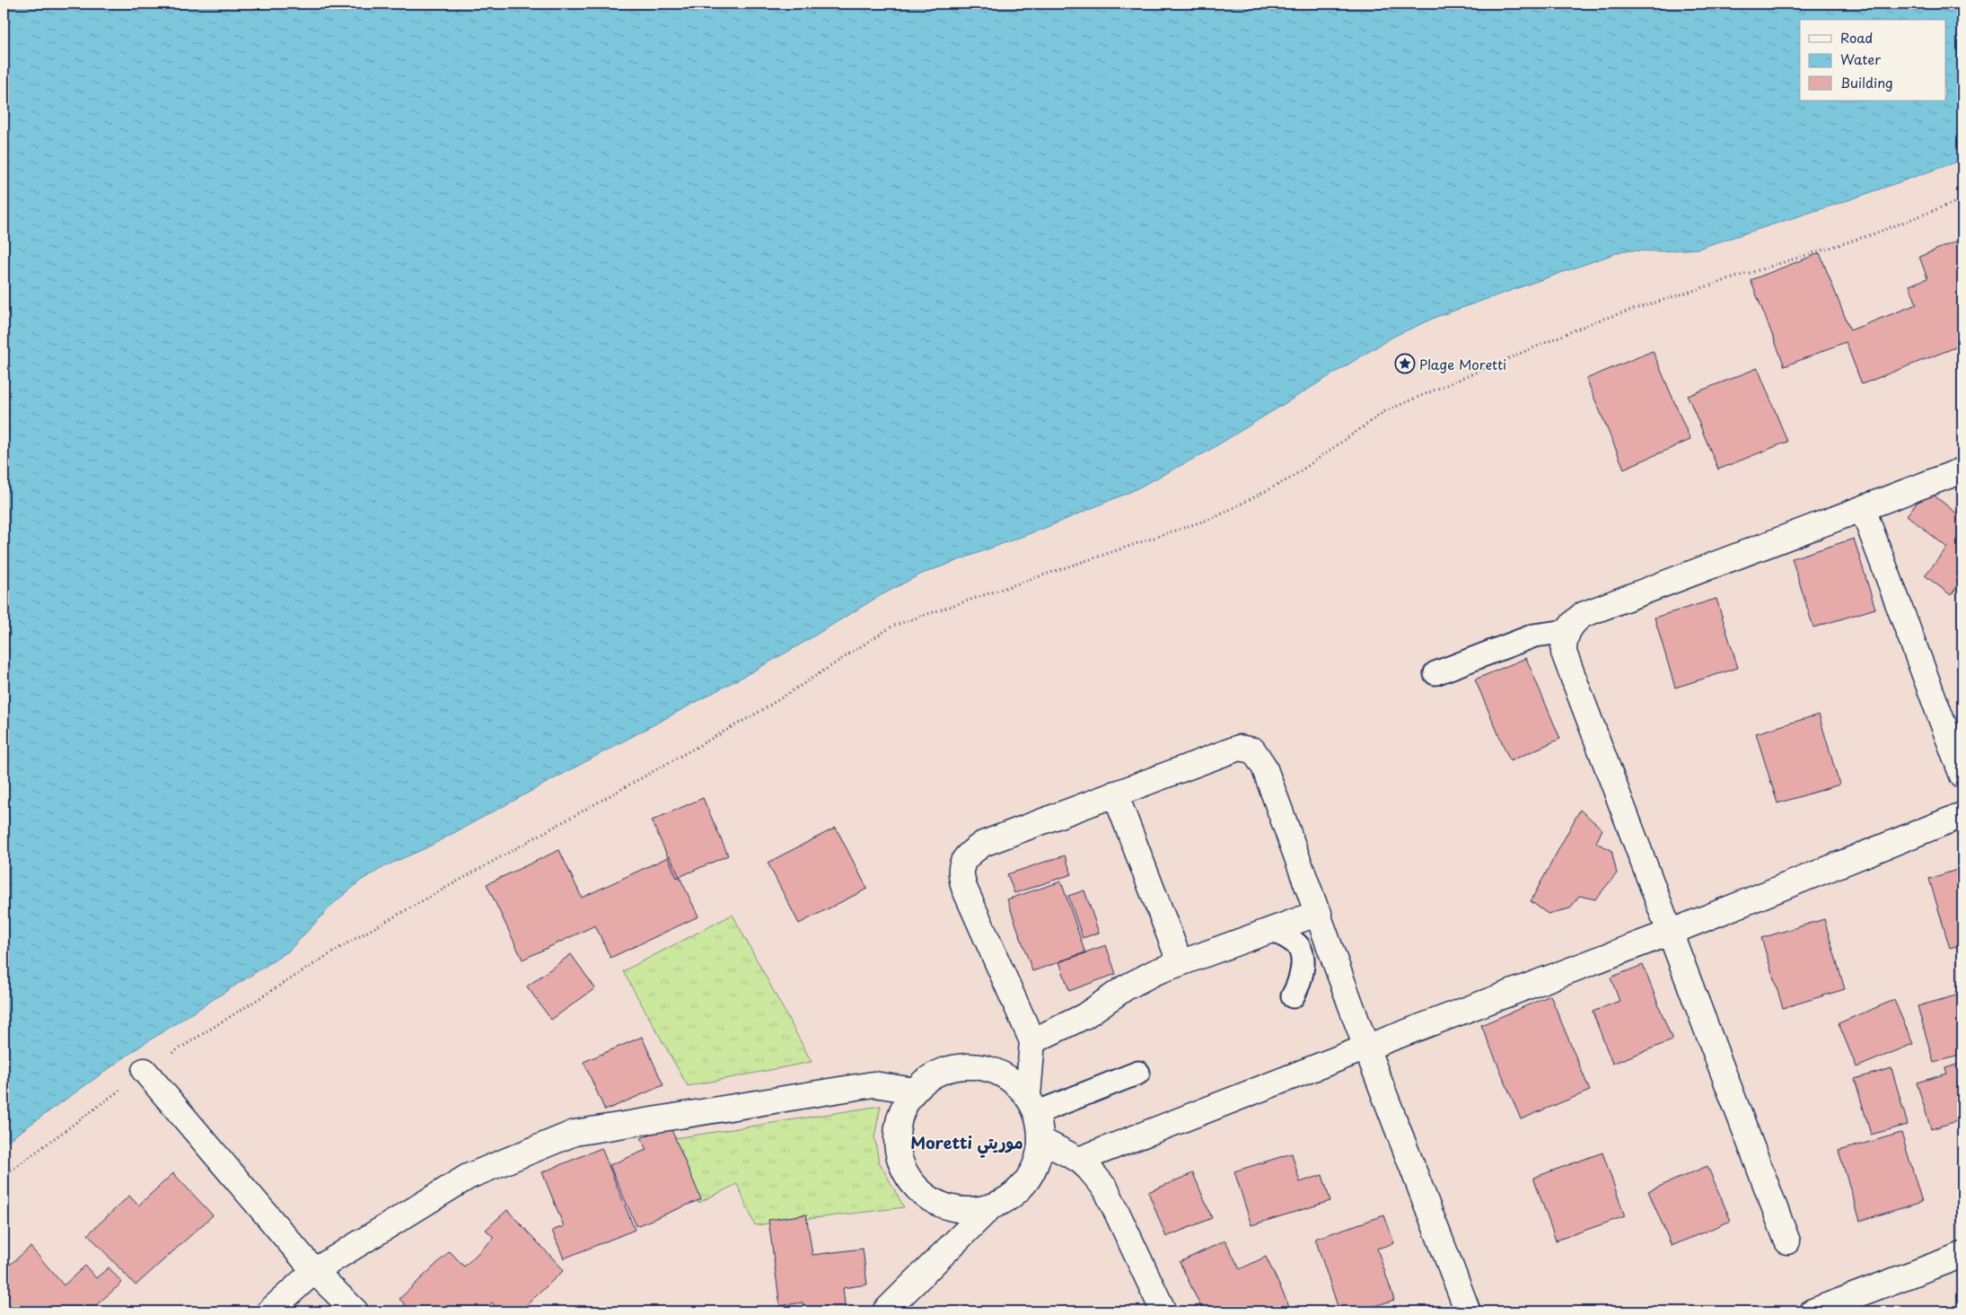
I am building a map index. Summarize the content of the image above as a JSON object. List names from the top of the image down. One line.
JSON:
{"districts":["Moretti موريتي"],"places":{"place":["Plage Moretti"]},"legend":["Road","Water","Building"]}
